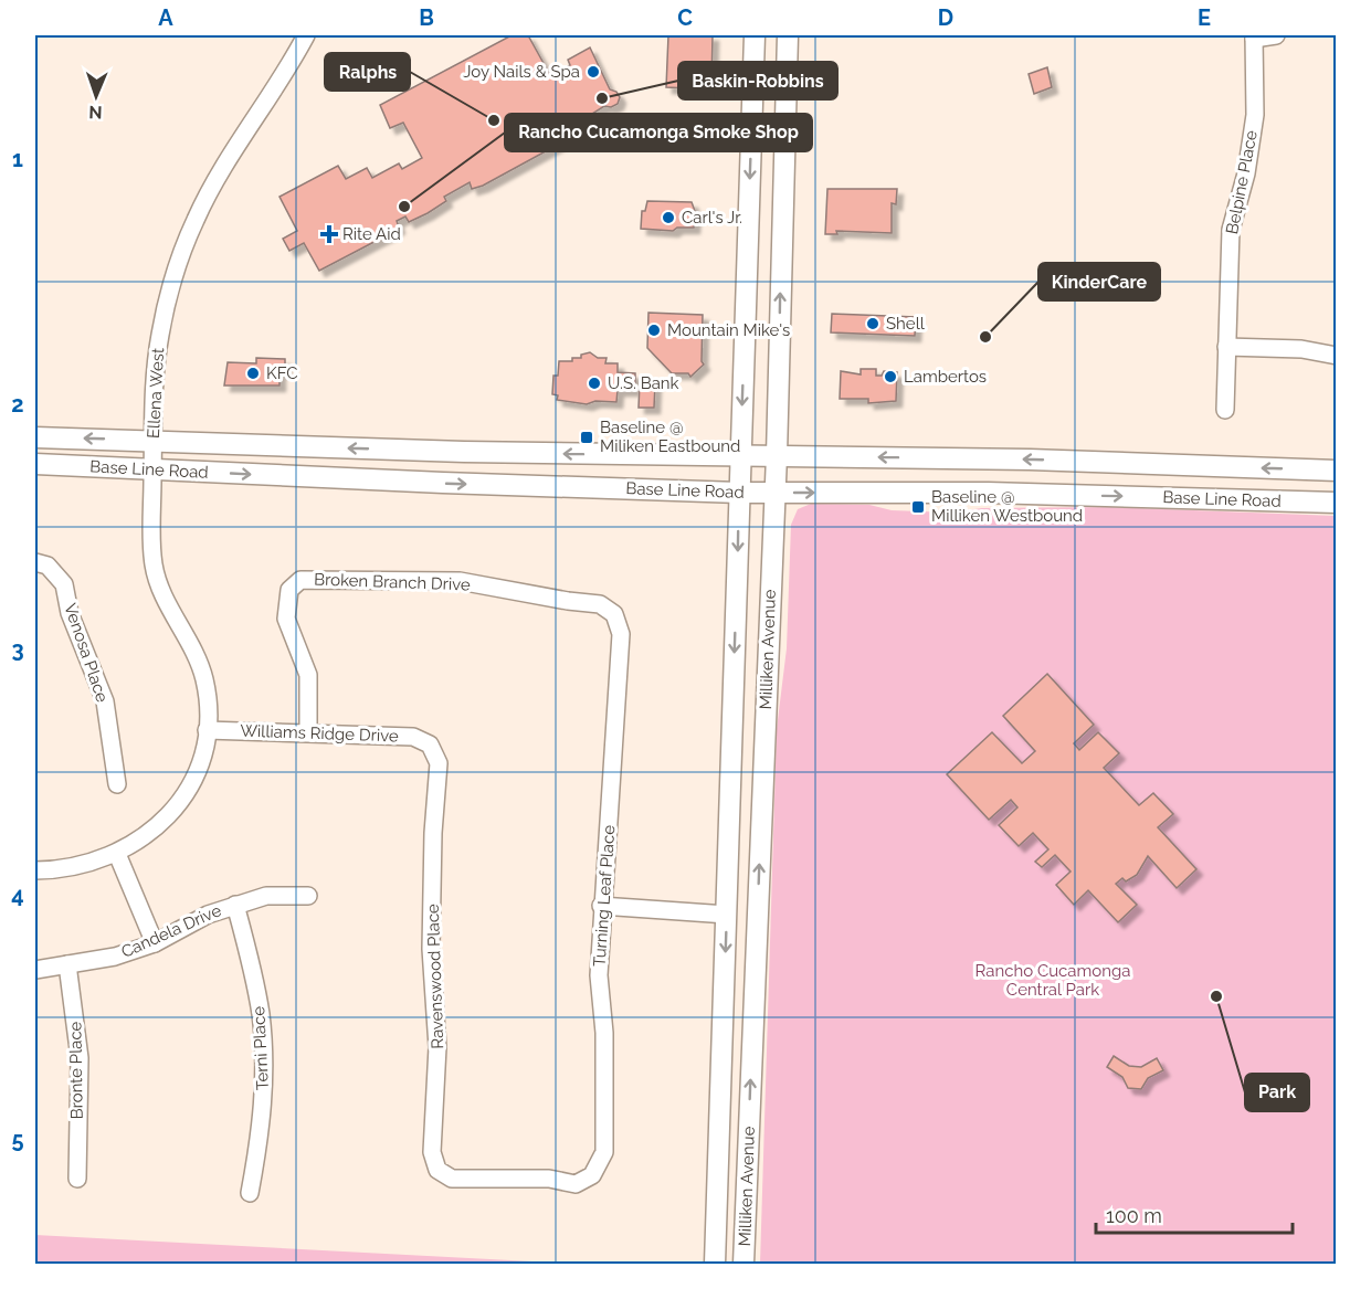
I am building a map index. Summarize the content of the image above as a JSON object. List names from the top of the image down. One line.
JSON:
{"streets":{"main road":["Base Line Road","Milliken Avenue"],"street":["Belpine Place","Ellena West","Broken Branch Drive","Venosa Place","Williams Ridge Drive","Turning Leaf Place","Candela Drive","Ravenswood Place","Terni Place","Bronte Place"]},"crossings":[["Ellena West","Base Line Road"],["Ellena West","Williams Ridge Drive"],["Base Line Road","Milliken Avenue"],["Broken Branch Drive","Williams Ridge Drive"],["Broken Branch Drive","Turning Leaf Place"],["Williams Ridge Drive","Ravenswood Place"],["Turning Leaf Place","Ravenswood Place"],["Candela Drive","Terni Place"],["Candela Drive","Bronte Place"]],"parks":["Rancho Cucamonga Central Park"],"places":{"other":["Joy Nails & Spa","Baskin-Robbins","Ralphs","Rancho Cucamonga Smoke Shop","Carl's Jr.","Shell","Mountain Mike's","KinderCare","KFC","Lambertos","U.S. Bank","Park"],"health":["Rite Aid"],"transit":["Baseline @ Miliken Eastbound","Baseline @ Milliken Westbound"]},"scale_bar":"100 m","north":"bottom","grid":{"columns":["A","B","C","D","E"],"rows":["1","2","3","4","5"]}}
